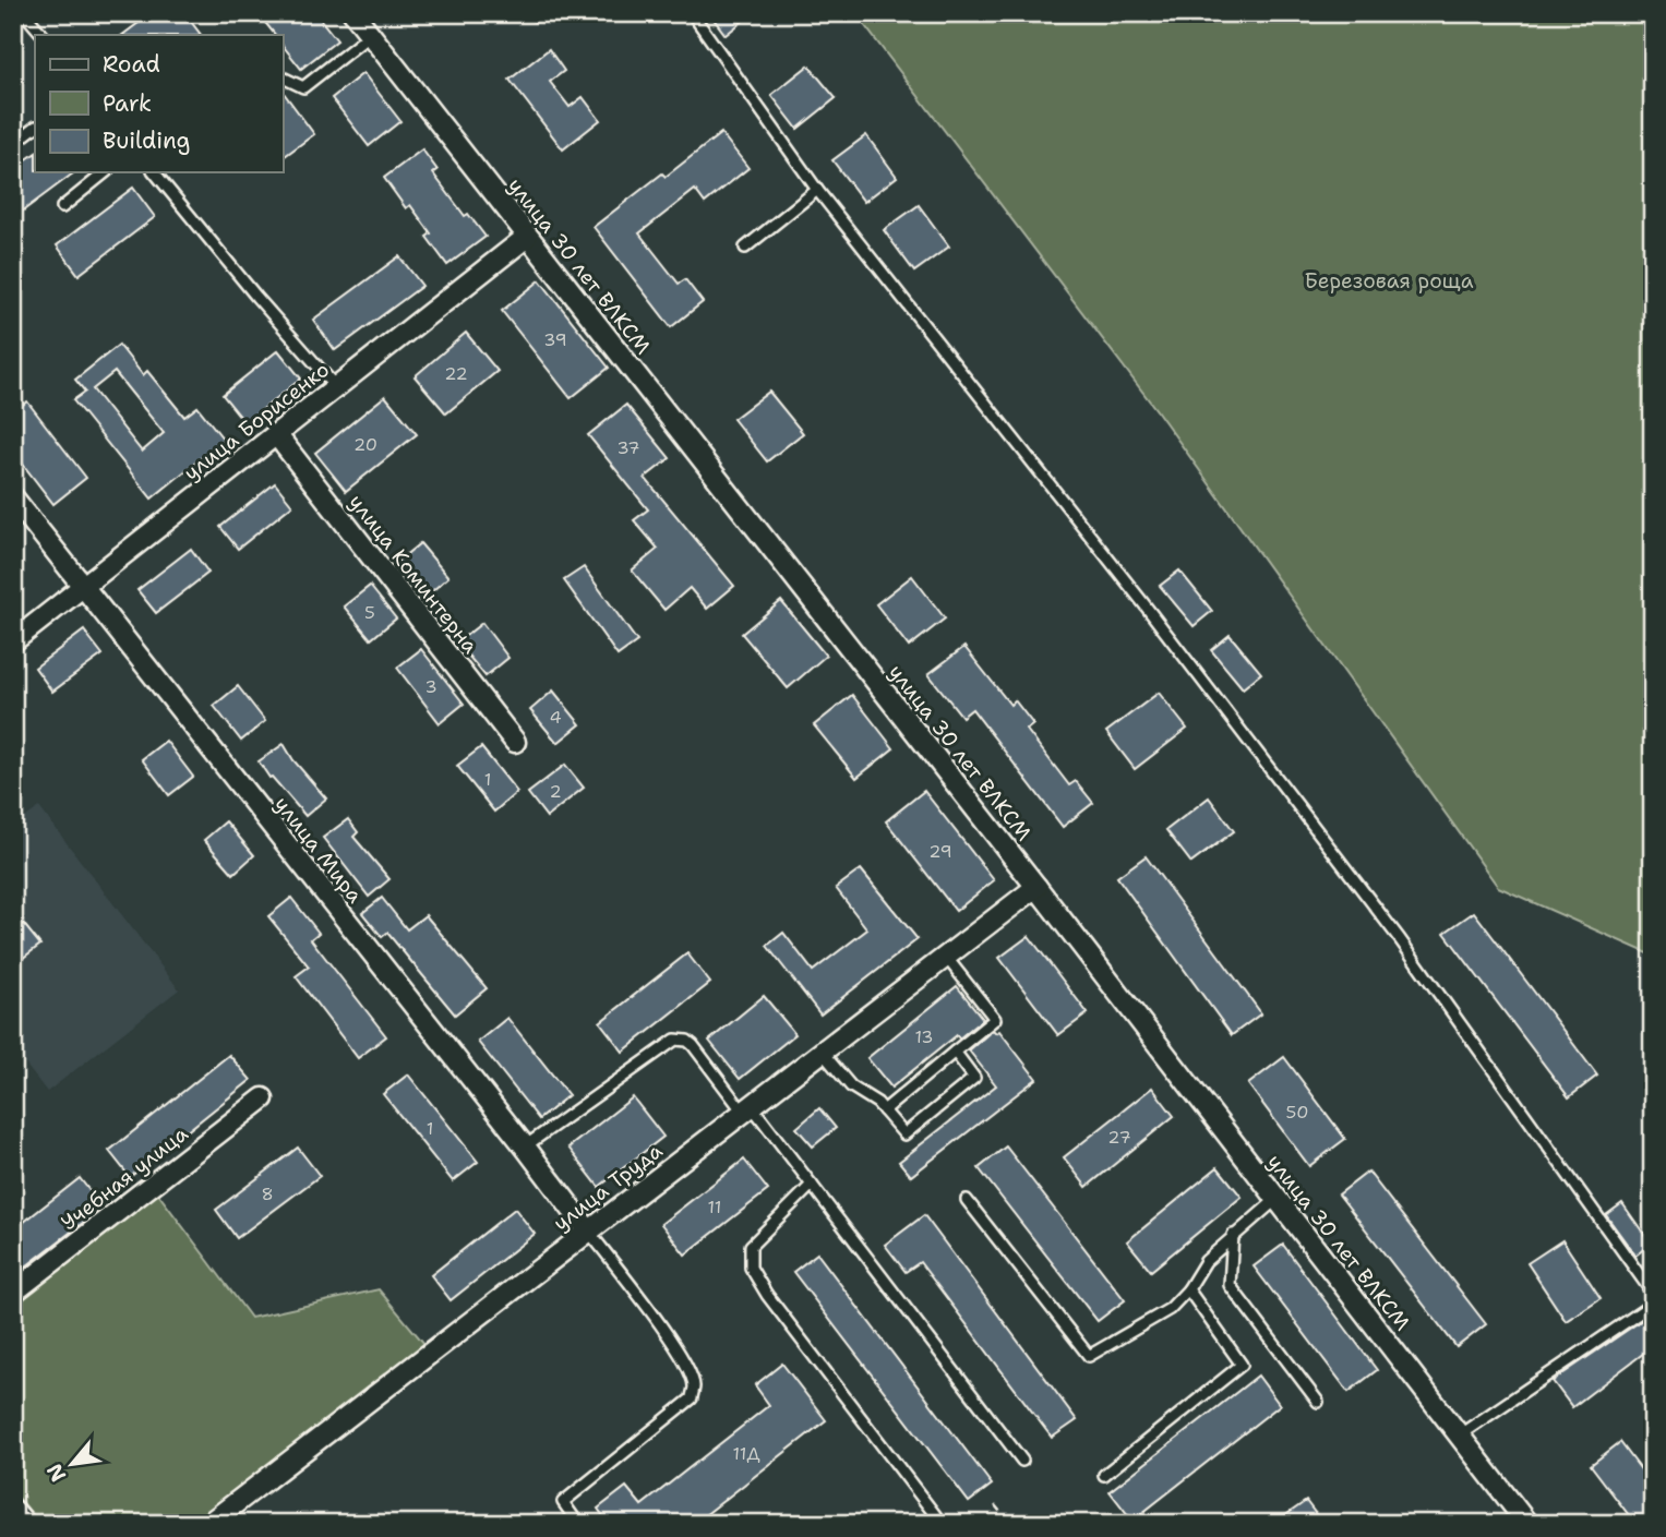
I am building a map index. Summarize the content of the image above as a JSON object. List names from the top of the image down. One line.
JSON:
{"streets":{"street":["улица 30 лет ВЛКСМ","улица Борисенко","улица Коминтерна","улица Мира","Учебная улица","улица Труда"]},"crossings":[["улица 30 лет ВЛКСМ","улица Борисенко"],["улица 30 лет ВЛКСМ","улица Труда"],["улица Борисенко","улица Коминтерна"],["улица Борисенко","улица Мира"],["улица Мира","улица Труда"]],"parks":["Березовая роща"],"house_numbers":["39","22","20","37","5","3","4","1","2","29","13","50","1","27","8","11","11Д"],"legend":["Road","Park","Building"],"north":"bottom left"}
